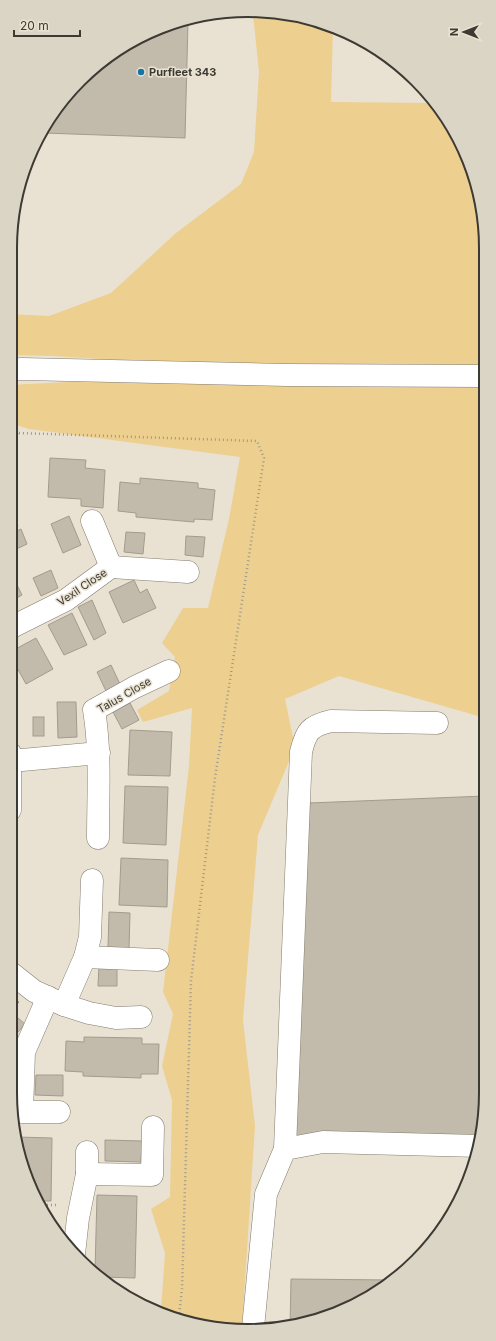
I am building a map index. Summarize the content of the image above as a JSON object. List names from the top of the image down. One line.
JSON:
{"streets":{"street":["Vexil Close","Talus Close"]},"places":["Purfleet 343"],"scale_bar":"20 m","north":"left"}
